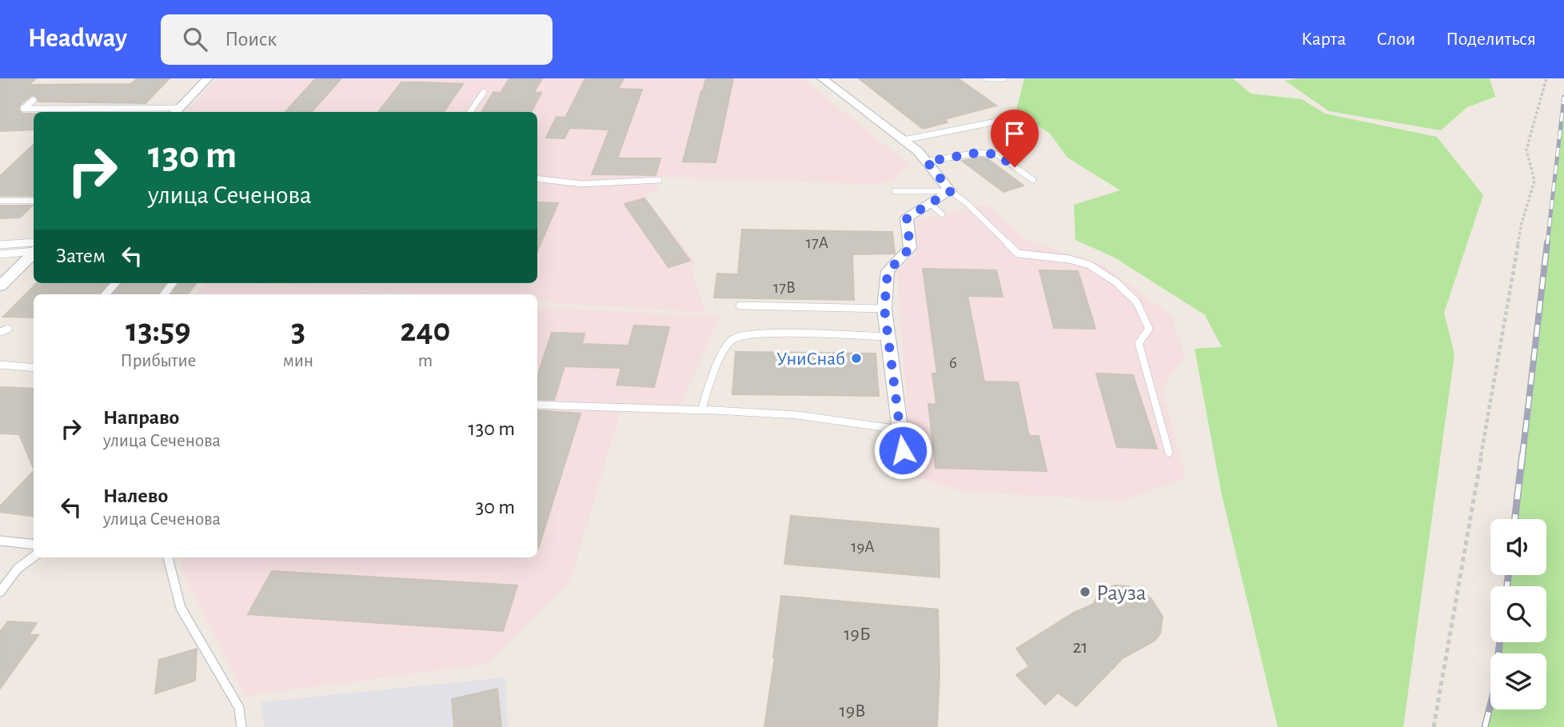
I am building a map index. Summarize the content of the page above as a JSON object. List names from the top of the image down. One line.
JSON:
{"places":["УниСнаб","Рауза"],"house_numbers":["17А","17В","6","19А","19Б","21","19В"],"page":{"header":"Headway","search":"Поиск","nav":["Карта","Слои","Поделиться"],"turn":["130 m","улица Сеченова"],"then":"Затем","eta":["13:59","Прибытие","3","мин","240","m"],"list":[{"name":"Направо","note":"улица Сеченова","value":"130 m"},{"name":"Налево","note":"улица Сеченова","value":"30 m"}]}}
